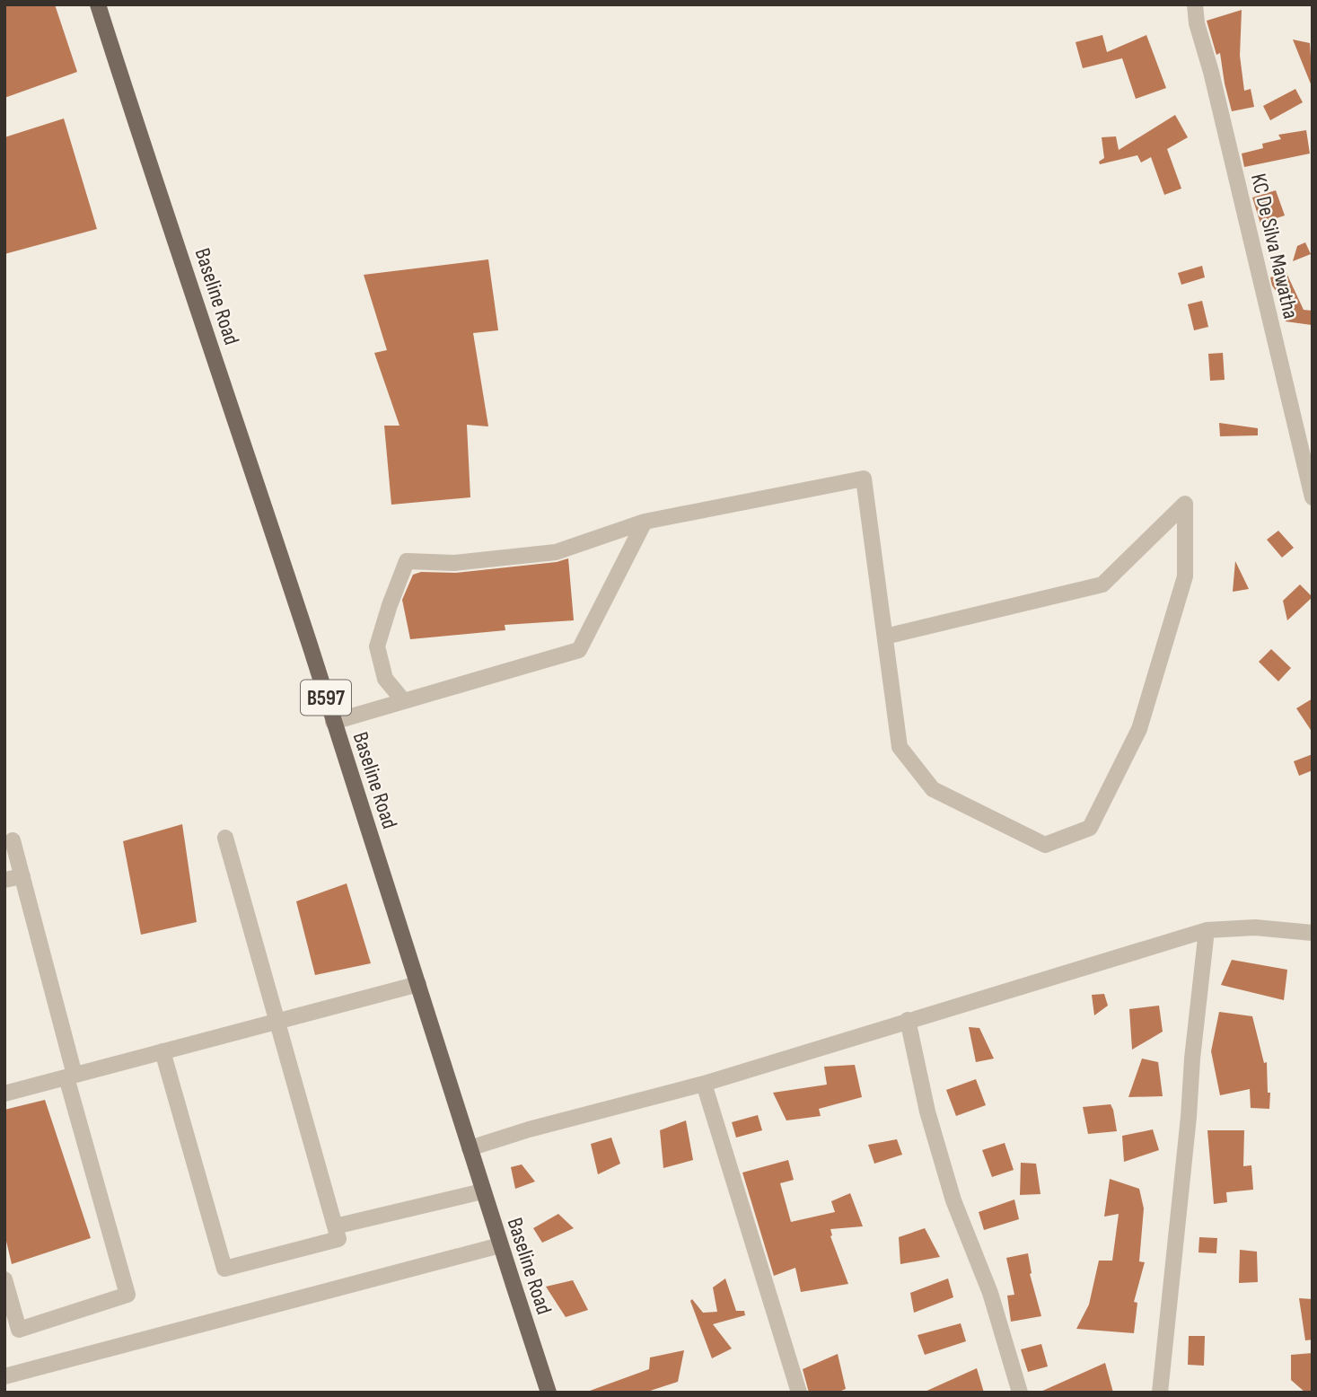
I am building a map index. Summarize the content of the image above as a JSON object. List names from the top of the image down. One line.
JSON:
{"streets":{"main road":["Baseline Road","B597"],"street":["KC De Silva Mawatha"]}}
